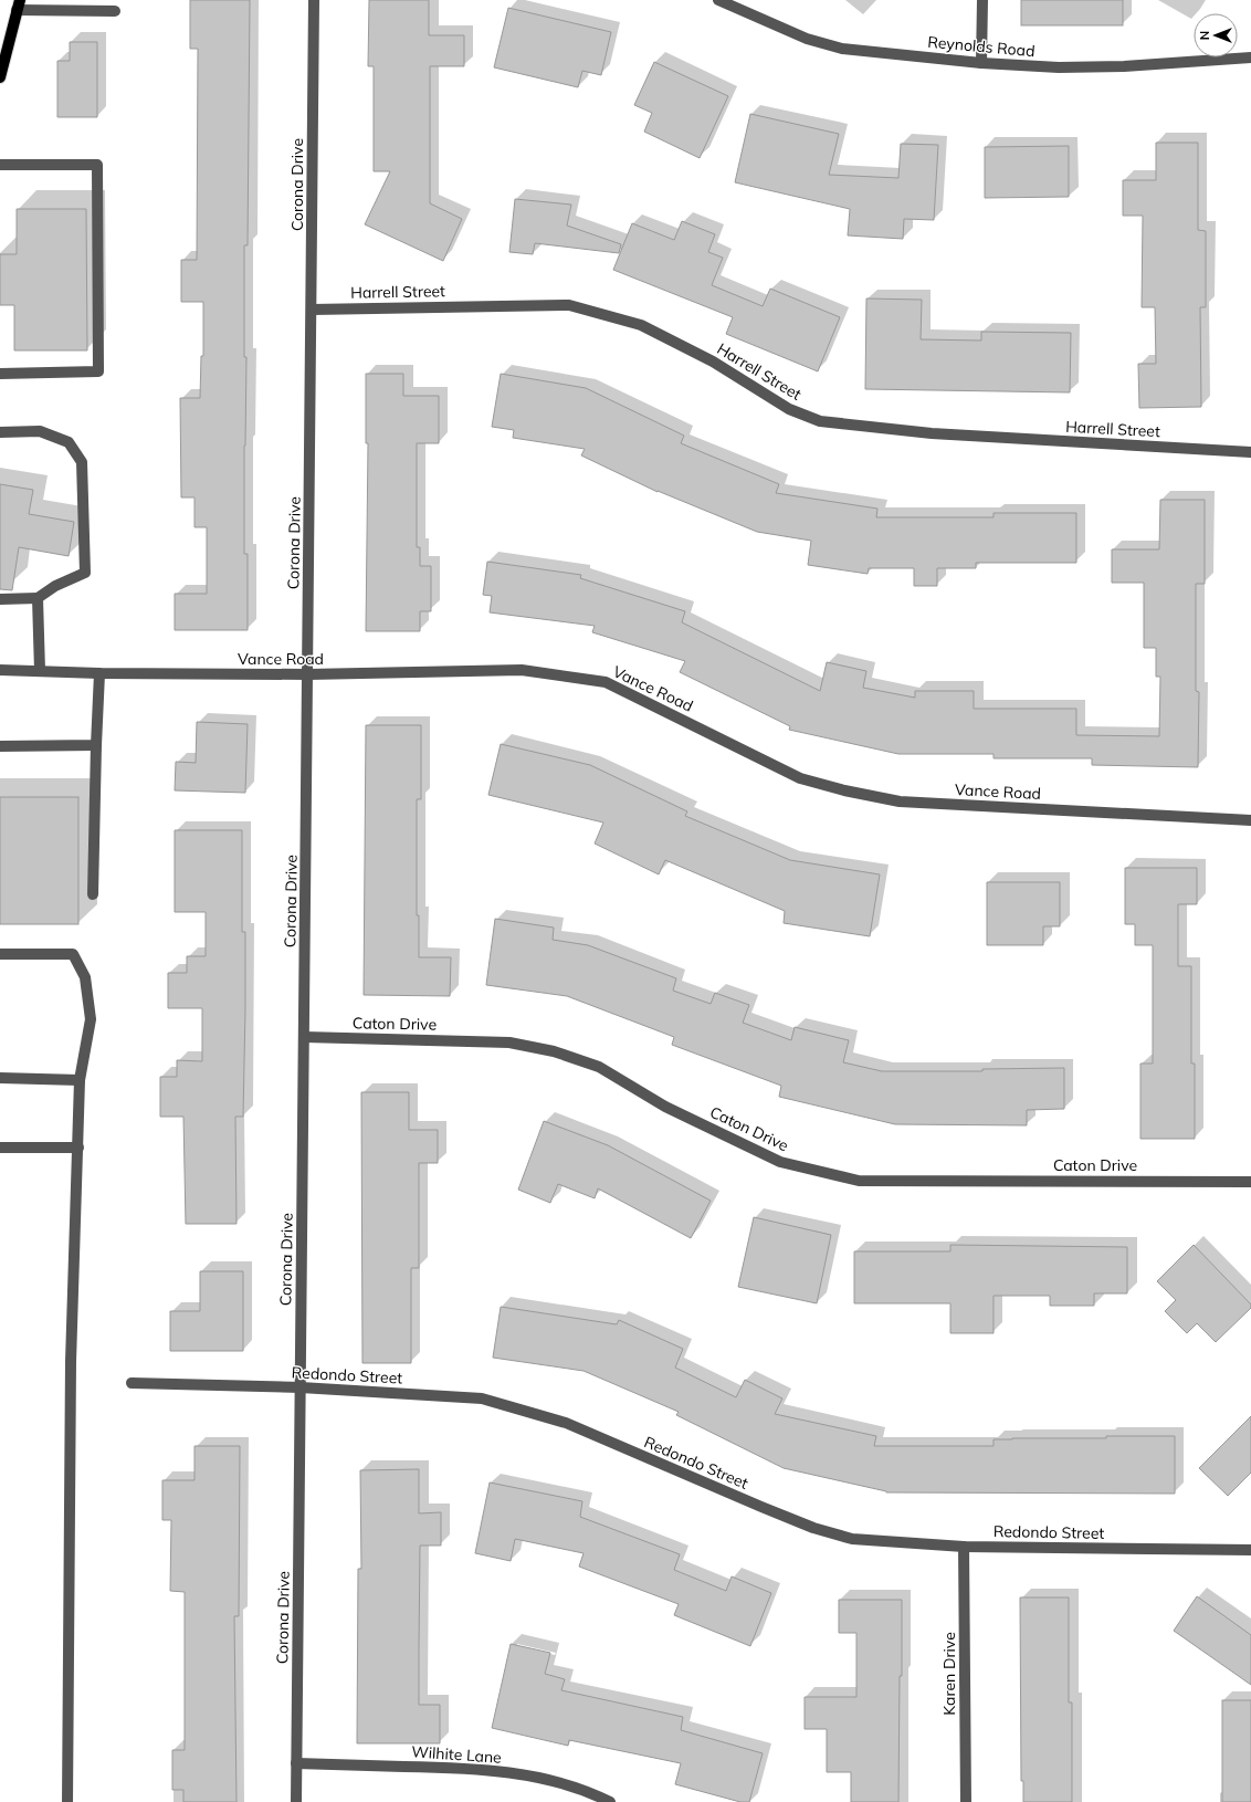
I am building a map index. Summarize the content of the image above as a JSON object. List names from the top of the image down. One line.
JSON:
{"streets":{"street":["Reynolds Road","Corona Drive","Harrell Street","Vance Road","Caton Drive","Redondo Street","Karen Drive","Wilhite Lane"]},"crossings":[["Corona Drive","Harrell Street"],["Corona Drive","Vance Road"],["Corona Drive","Caton Drive"],["Corona Drive","Redondo Street"],["Corona Drive","Wilhite Lane"],["Redondo Street","Karen Drive"]],"north":"left"}
